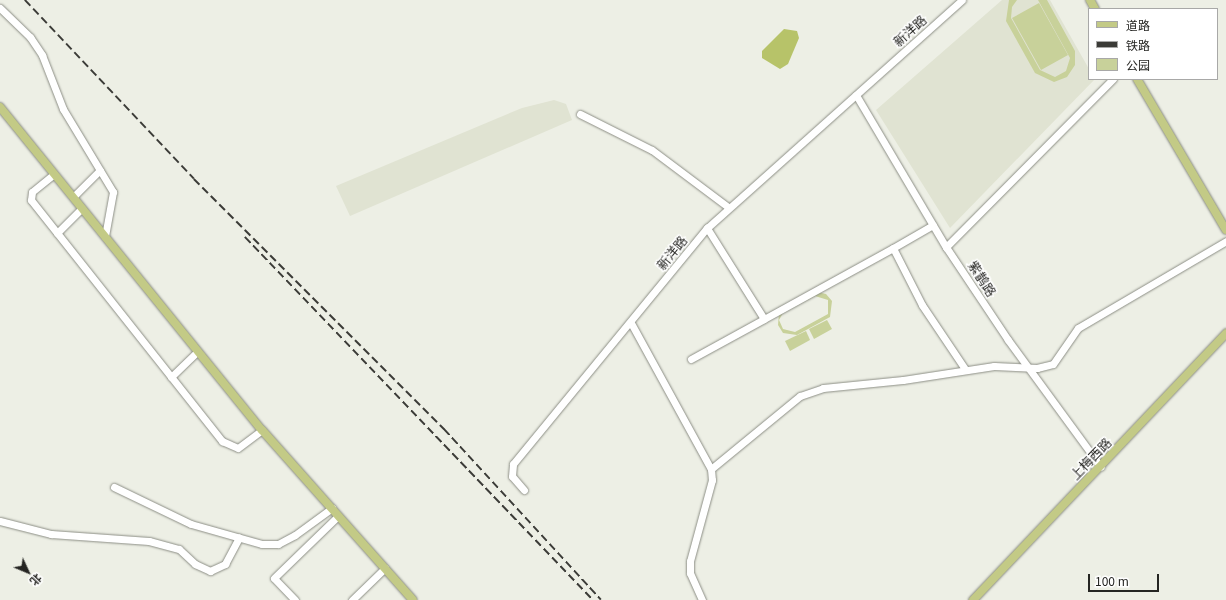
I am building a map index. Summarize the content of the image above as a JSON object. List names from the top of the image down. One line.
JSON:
{"streets":{"main road":["上梅西路"],"street":["新洋路","紫鹊路"]},"crossings":[["新洋路","紫鹊路"],["紫鹊路","上梅西路"]],"legend":["道路","铁路","公园"],"scale_bar":"100 m","north":"bottom right"}
